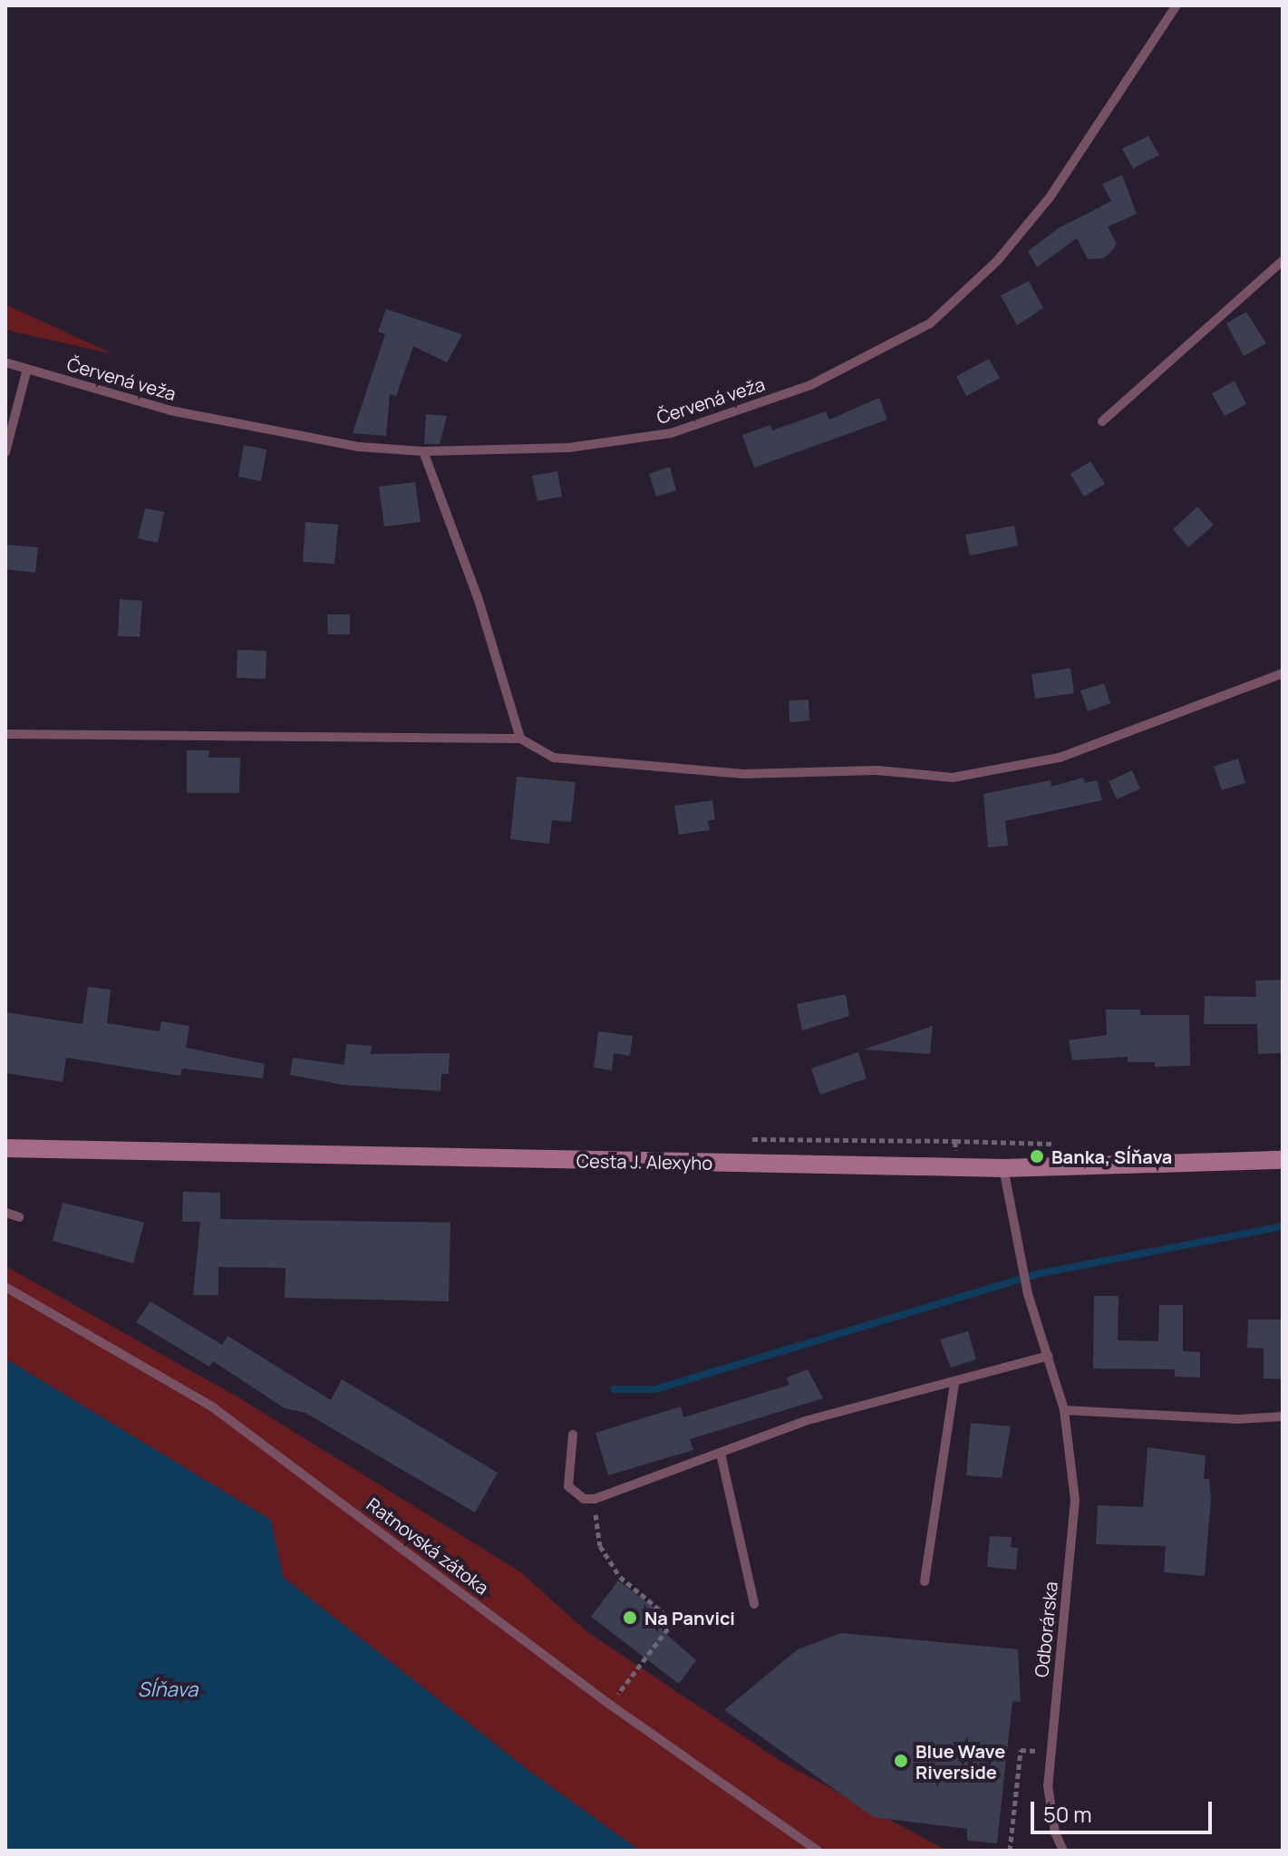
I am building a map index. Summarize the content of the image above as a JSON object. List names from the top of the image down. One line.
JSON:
{"streets":{"main road":["Cesta J. Alexyho"],"lane":["Červená veža","Ratnovská zátoka","Odborárska"]},"crossings":[["Cesta J. Alexyho","Odborárska"]],"water":["Sĺňava"],"places":["Banka, Sĺňava","Na Panvici","Blue Wave Riverside"],"scale_bar":"50 m"}
